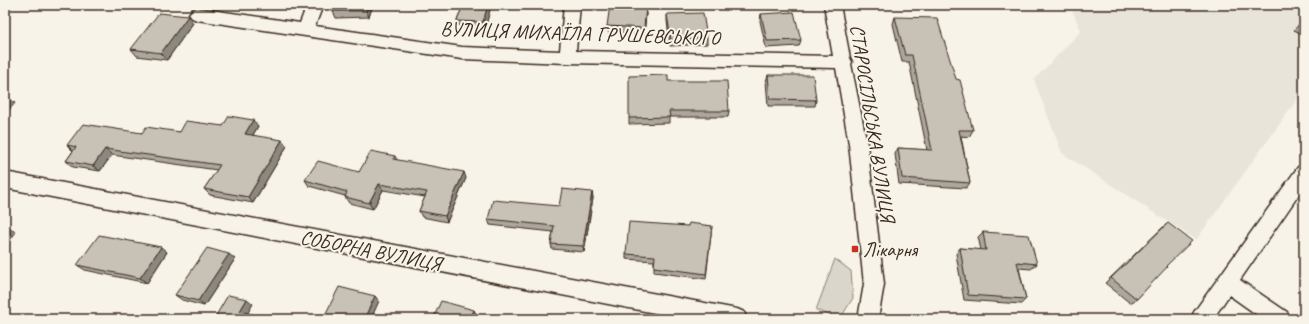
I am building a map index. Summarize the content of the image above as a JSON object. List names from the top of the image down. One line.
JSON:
{"streets":{"street":["ВУЛИЦЯ МИХАЇЛА ГРУШЕВСЬКОГО","СТАРОСІЛЬСЬКА ВУЛИЦЯ","СОБОРНА ВУЛИЦЯ"]},"crossings":[["ВУЛИЦЯ МИХАЇЛА ГРУШЕВСЬКОГО","СТАРОСІЛЬСЬКА ВУЛИЦЯ"]],"places":{"transit":["Лікарня"]}}
